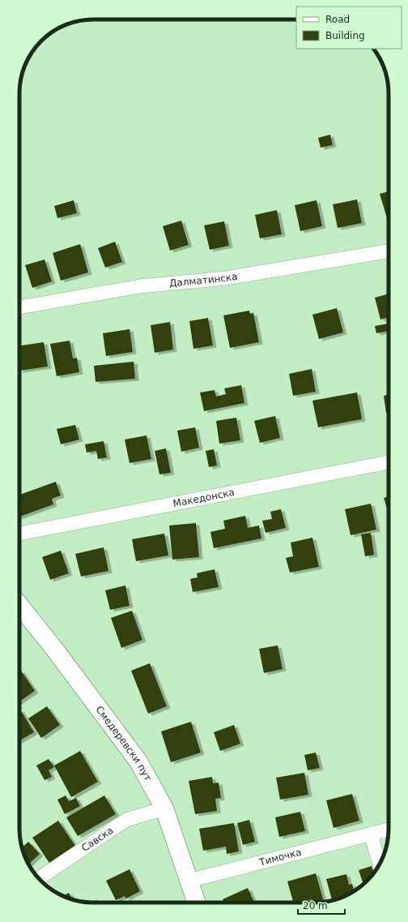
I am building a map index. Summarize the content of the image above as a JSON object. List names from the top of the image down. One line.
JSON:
{"streets":{"street":["Далматинска","Македонска","Смедеревски пут","Савска","Тимочка"]},"crossings":[["Смедеревски пут","Савска"],["Смедеревски пут","Тимочка"]],"legend":["Road","Building"],"scale_bar":"20 m"}
